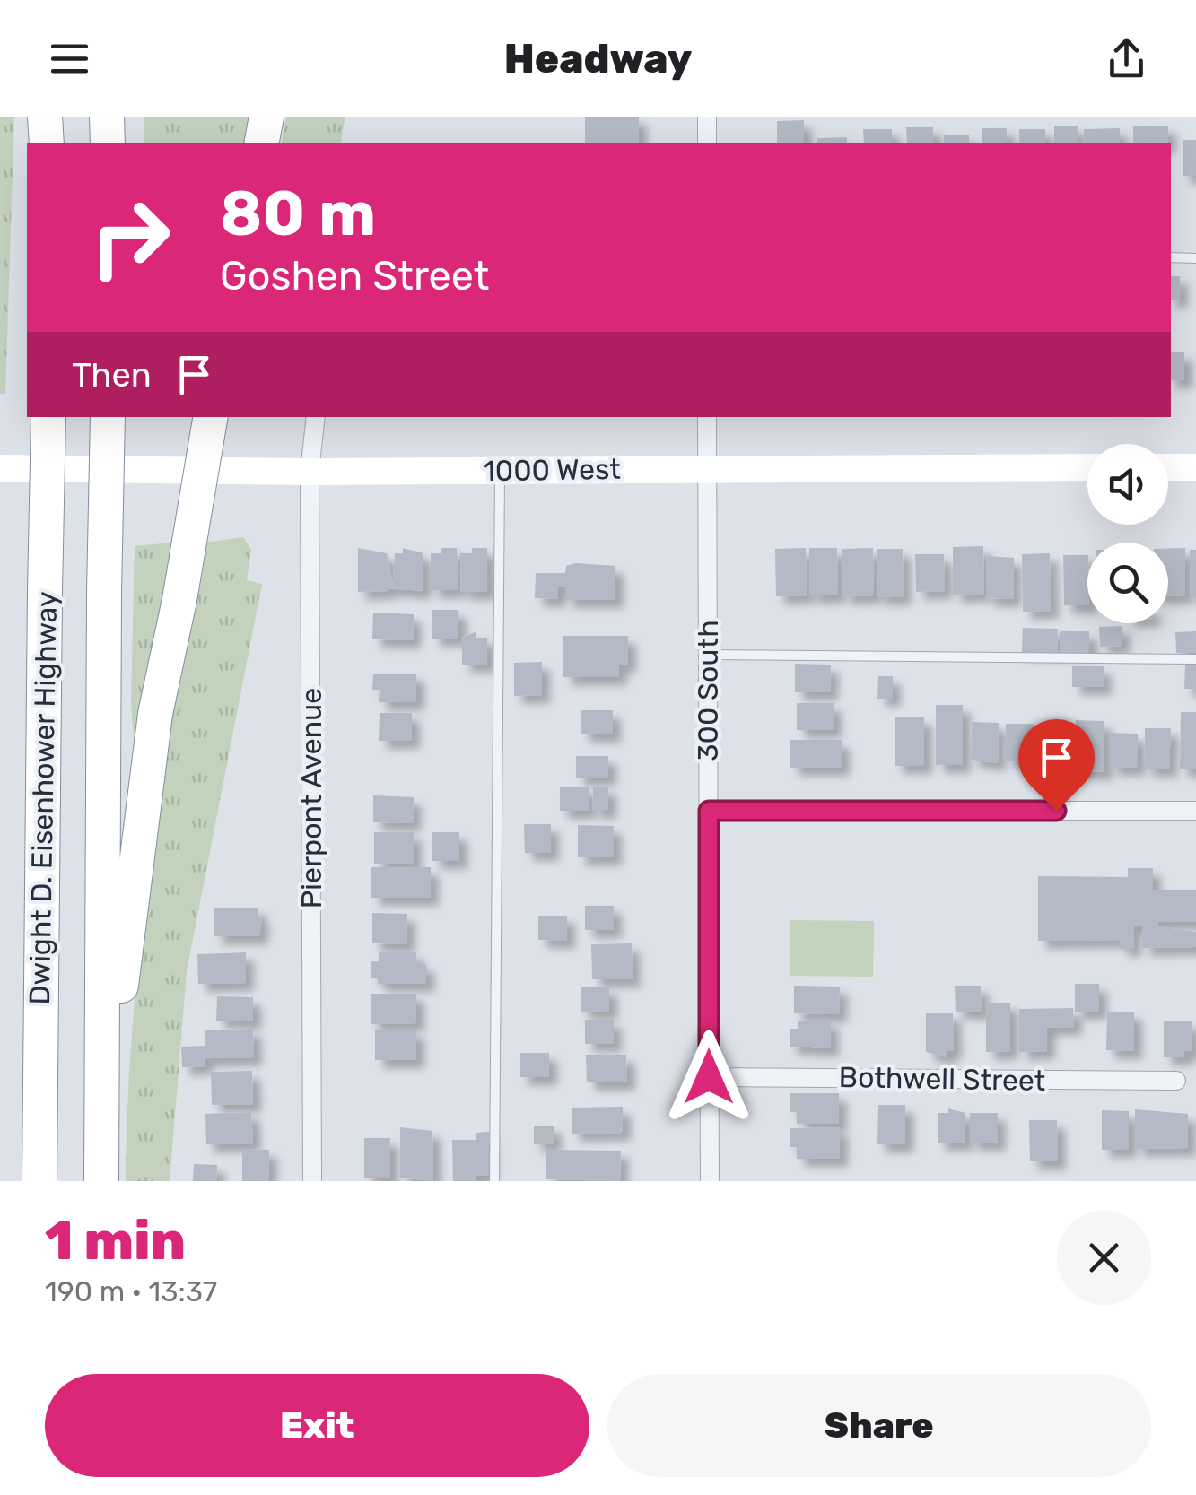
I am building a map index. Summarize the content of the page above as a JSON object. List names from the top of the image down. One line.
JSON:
{"streets":{"highway":["Dwight D. Eisenhower Highway"],"street":["1000 West","300 South","Pierpont Avenue","Bothwell Street"]},"crossings":[["1000 West","300 South"],["1000 West","Pierpont Avenue"],["300 South","Bothwell Street"]],"page":{"header":"Headway","turn":["80 m","Goshen Street"],"then":"Then","heading":["1 min","190 m · 13:37"],"buttons":["Exit","Share"]}}
